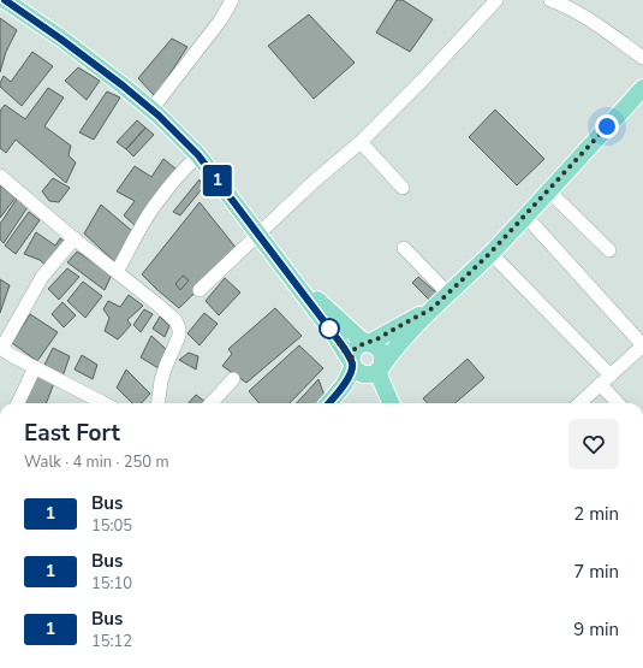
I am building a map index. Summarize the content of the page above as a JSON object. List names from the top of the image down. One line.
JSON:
{"lines":["bus line 1"],"page":{"on_map":"1","heading":["East Fort","Walk · 4 min · 250 m"],"list":[{"mark":"1","name":"Bus","note":"15:05","value":"2 min"},{"mark":"1","name":"Bus","note":"15:10","value":"7 min"},{"mark":"1","name":"Bus","note":"15:12","value":"9 min"}]}}
